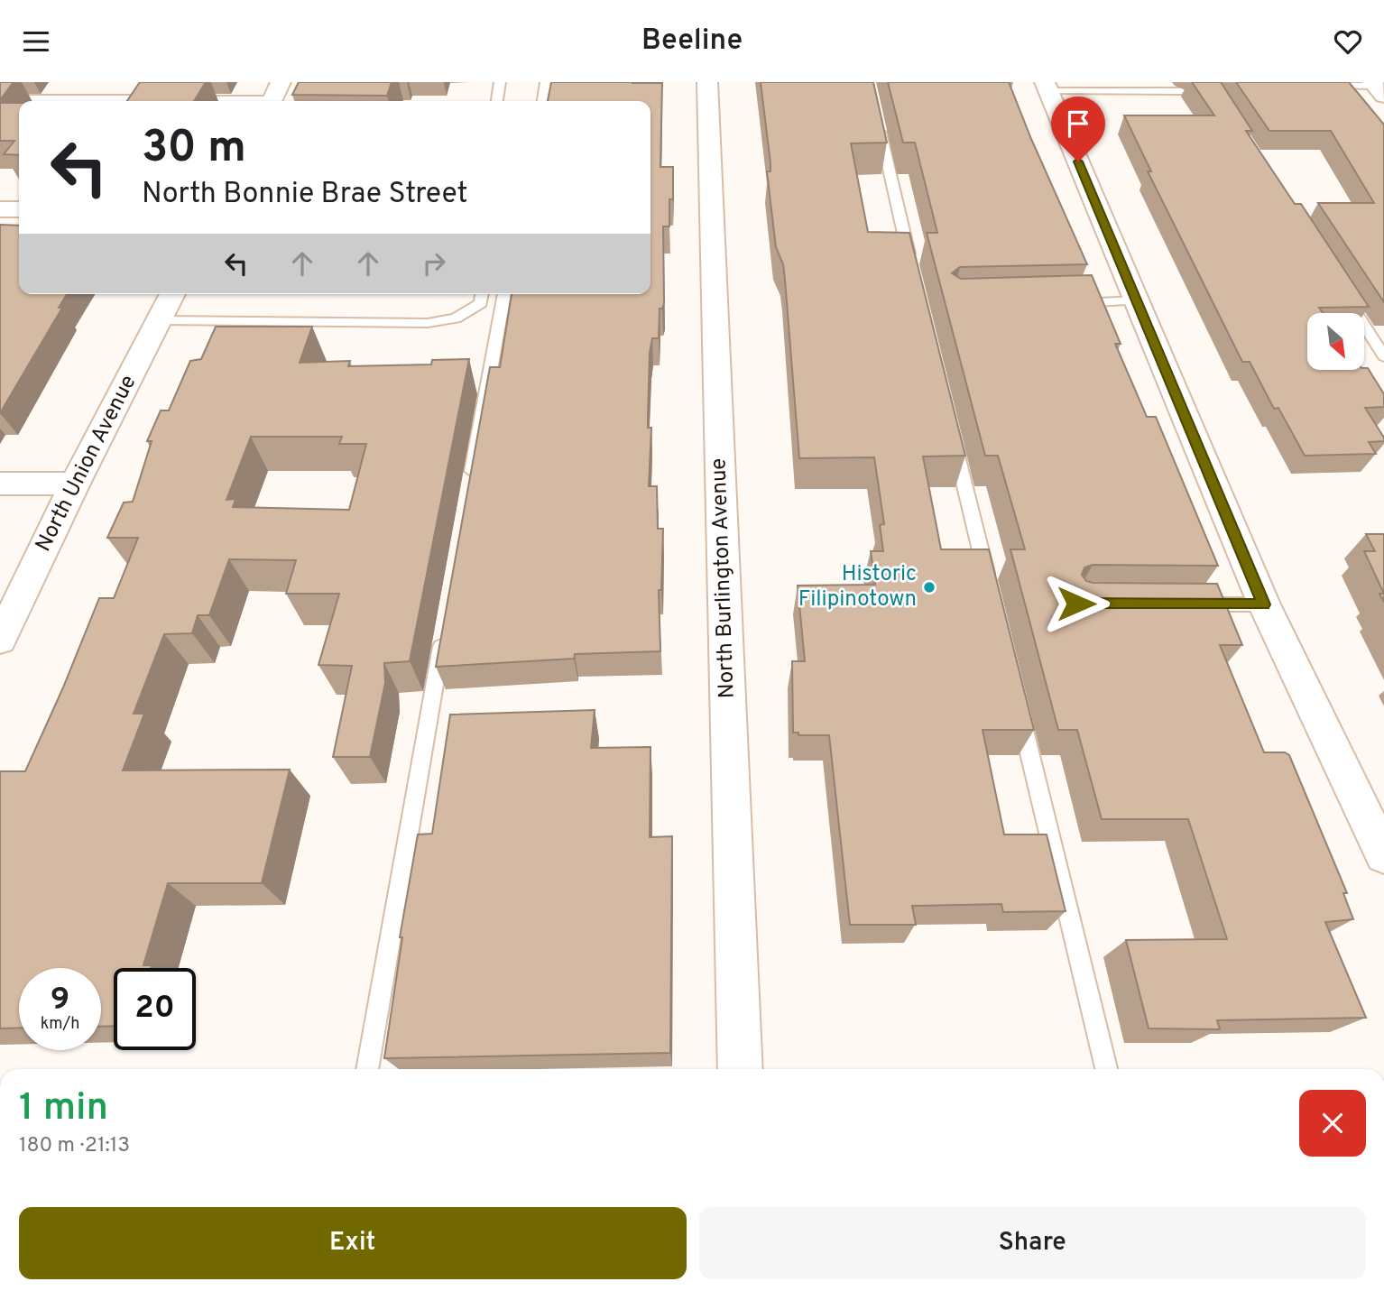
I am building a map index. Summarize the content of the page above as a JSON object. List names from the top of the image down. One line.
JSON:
{"streets":{"street":["North Union Avenue","North Burlington Avenue"]},"places":["Historic Filipinotown"],"north":"bottom right","page":{"header":"Beeline","turn":["30 m","North Bonnie Brae Street"],"speed":"9 km/h","limit":"20","heading":["1 min","180 m · 21:13"],"buttons":["Exit","Share"]}}
